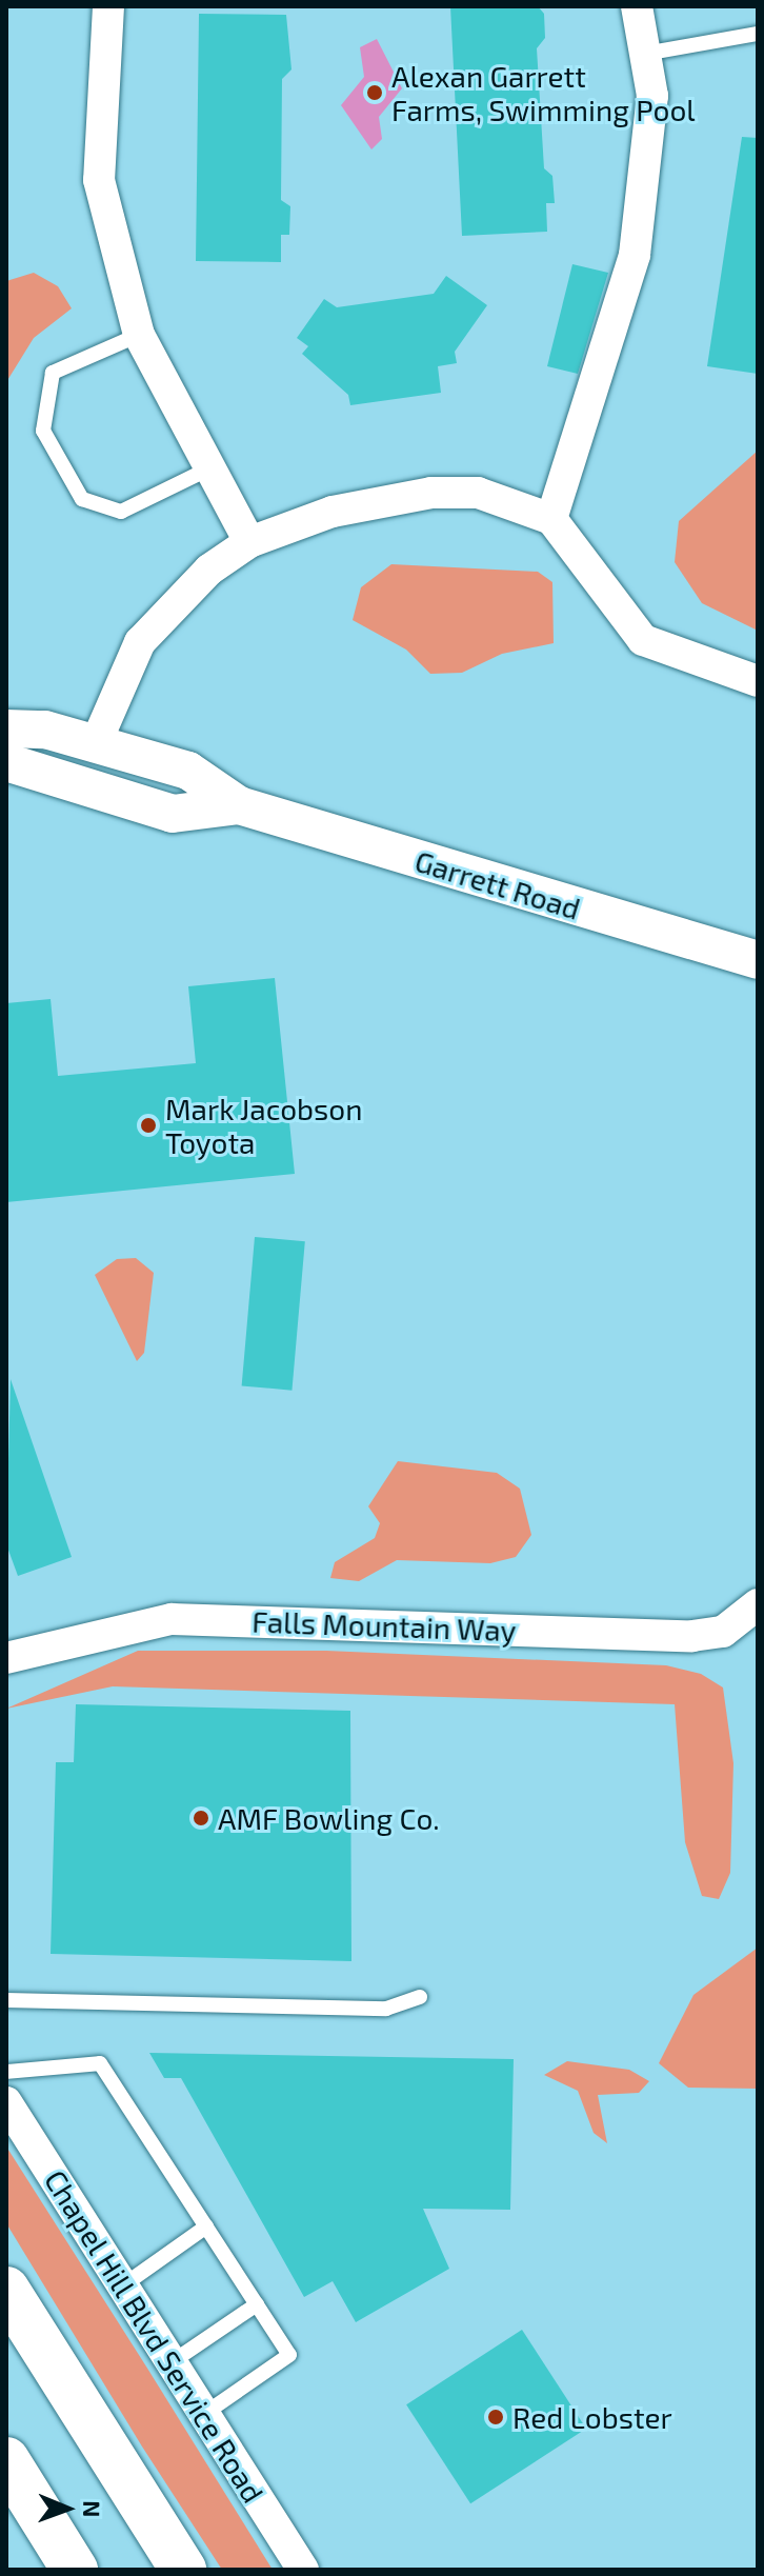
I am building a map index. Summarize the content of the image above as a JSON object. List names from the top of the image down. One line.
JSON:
{"streets":{"street":["Garrett Road","Falls Mountain Way","Chapel Hill Blvd Service Road"]},"places":["Alexan Garrett Farms, Swimming Pool","Mark Jacobson Toyota","AMF Bowling Co.","Red Lobster"],"north":"right"}
